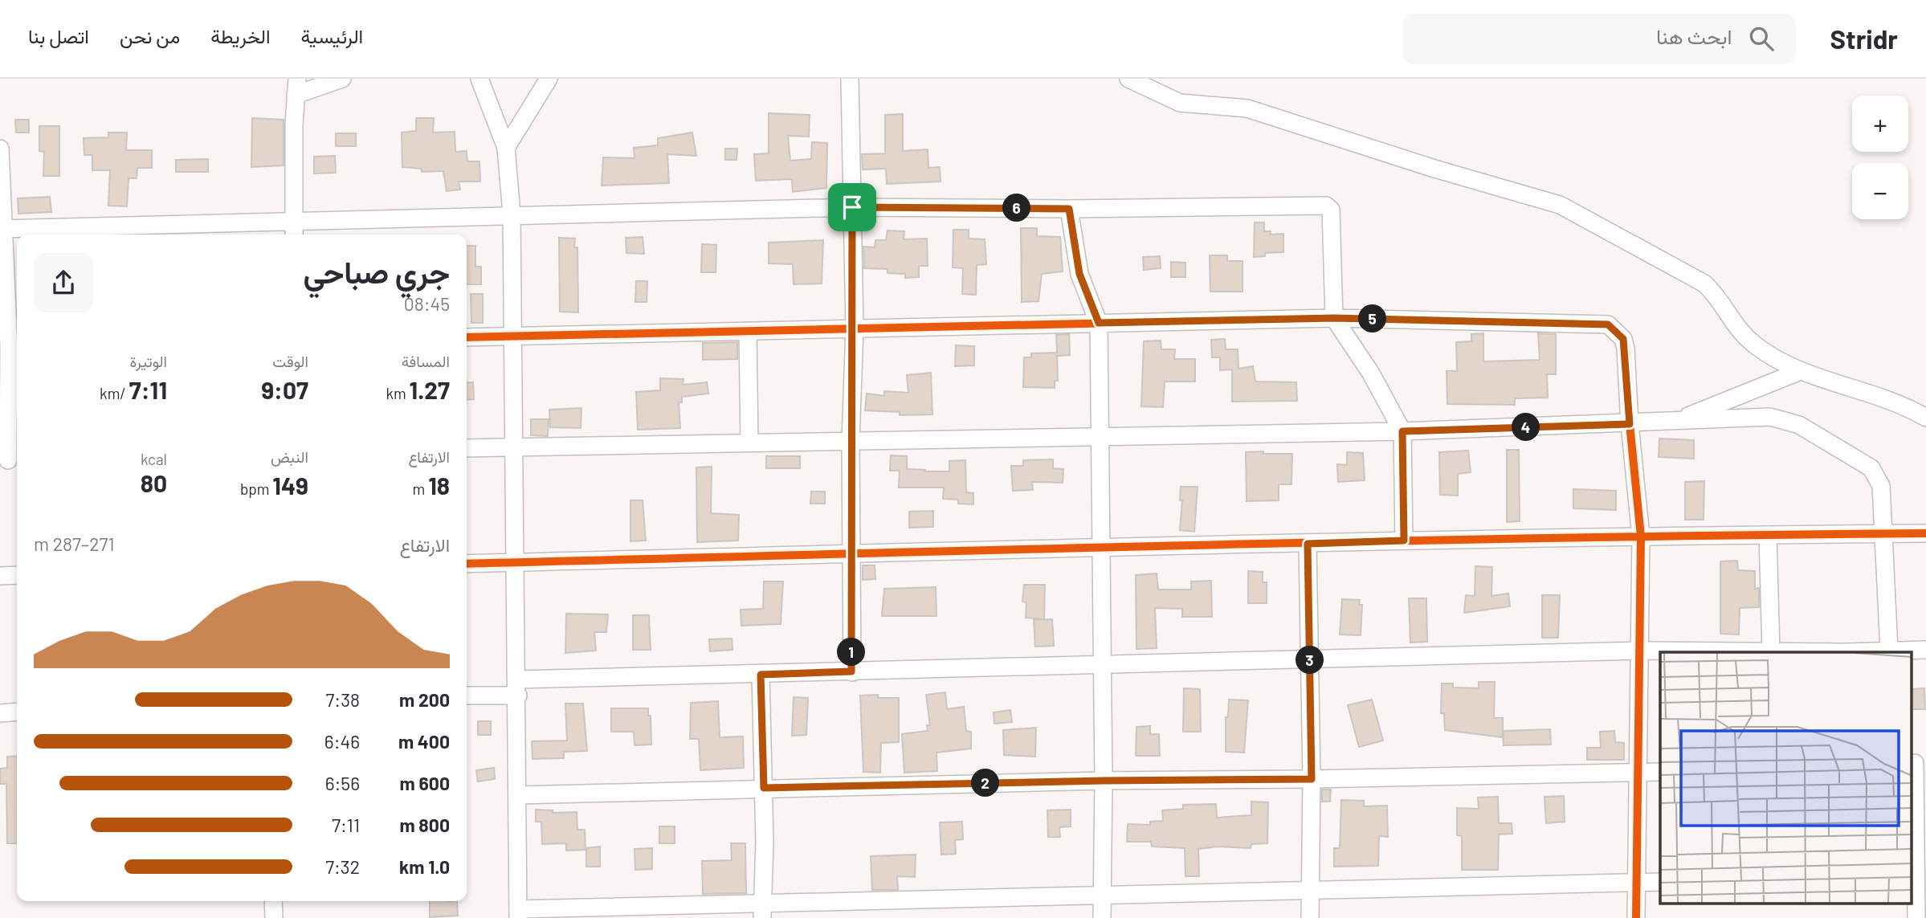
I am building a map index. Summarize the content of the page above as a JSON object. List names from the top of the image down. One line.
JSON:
{"page":{"header":"Stridr","search":"ابحث هنا","nav":["الرئيسية","الخريطة","من نحن","اتصل بنا"],"map_buttons":["+","−"],"pins":["6","5","4","1","3","2"],"heading":["جري صباحي","08:45"],"stats":[["المسافة","1.27 km"],["الوقت","9:07"],["الوتيرة","7:11 /km"],["الارتفاع","18 m"],["النبض","149 bpm"],["kcal","80"]],"chart":["الارتفاع","271–287 m"],"list":[{"name":"200 m","note":"7:38"},{"name":"400 m","note":"6:46"},{"name":"600 m","note":"6:56"},{"name":"800 m","note":"7:11"},{"name":"1.0 km","note":"7:32"}]}}
